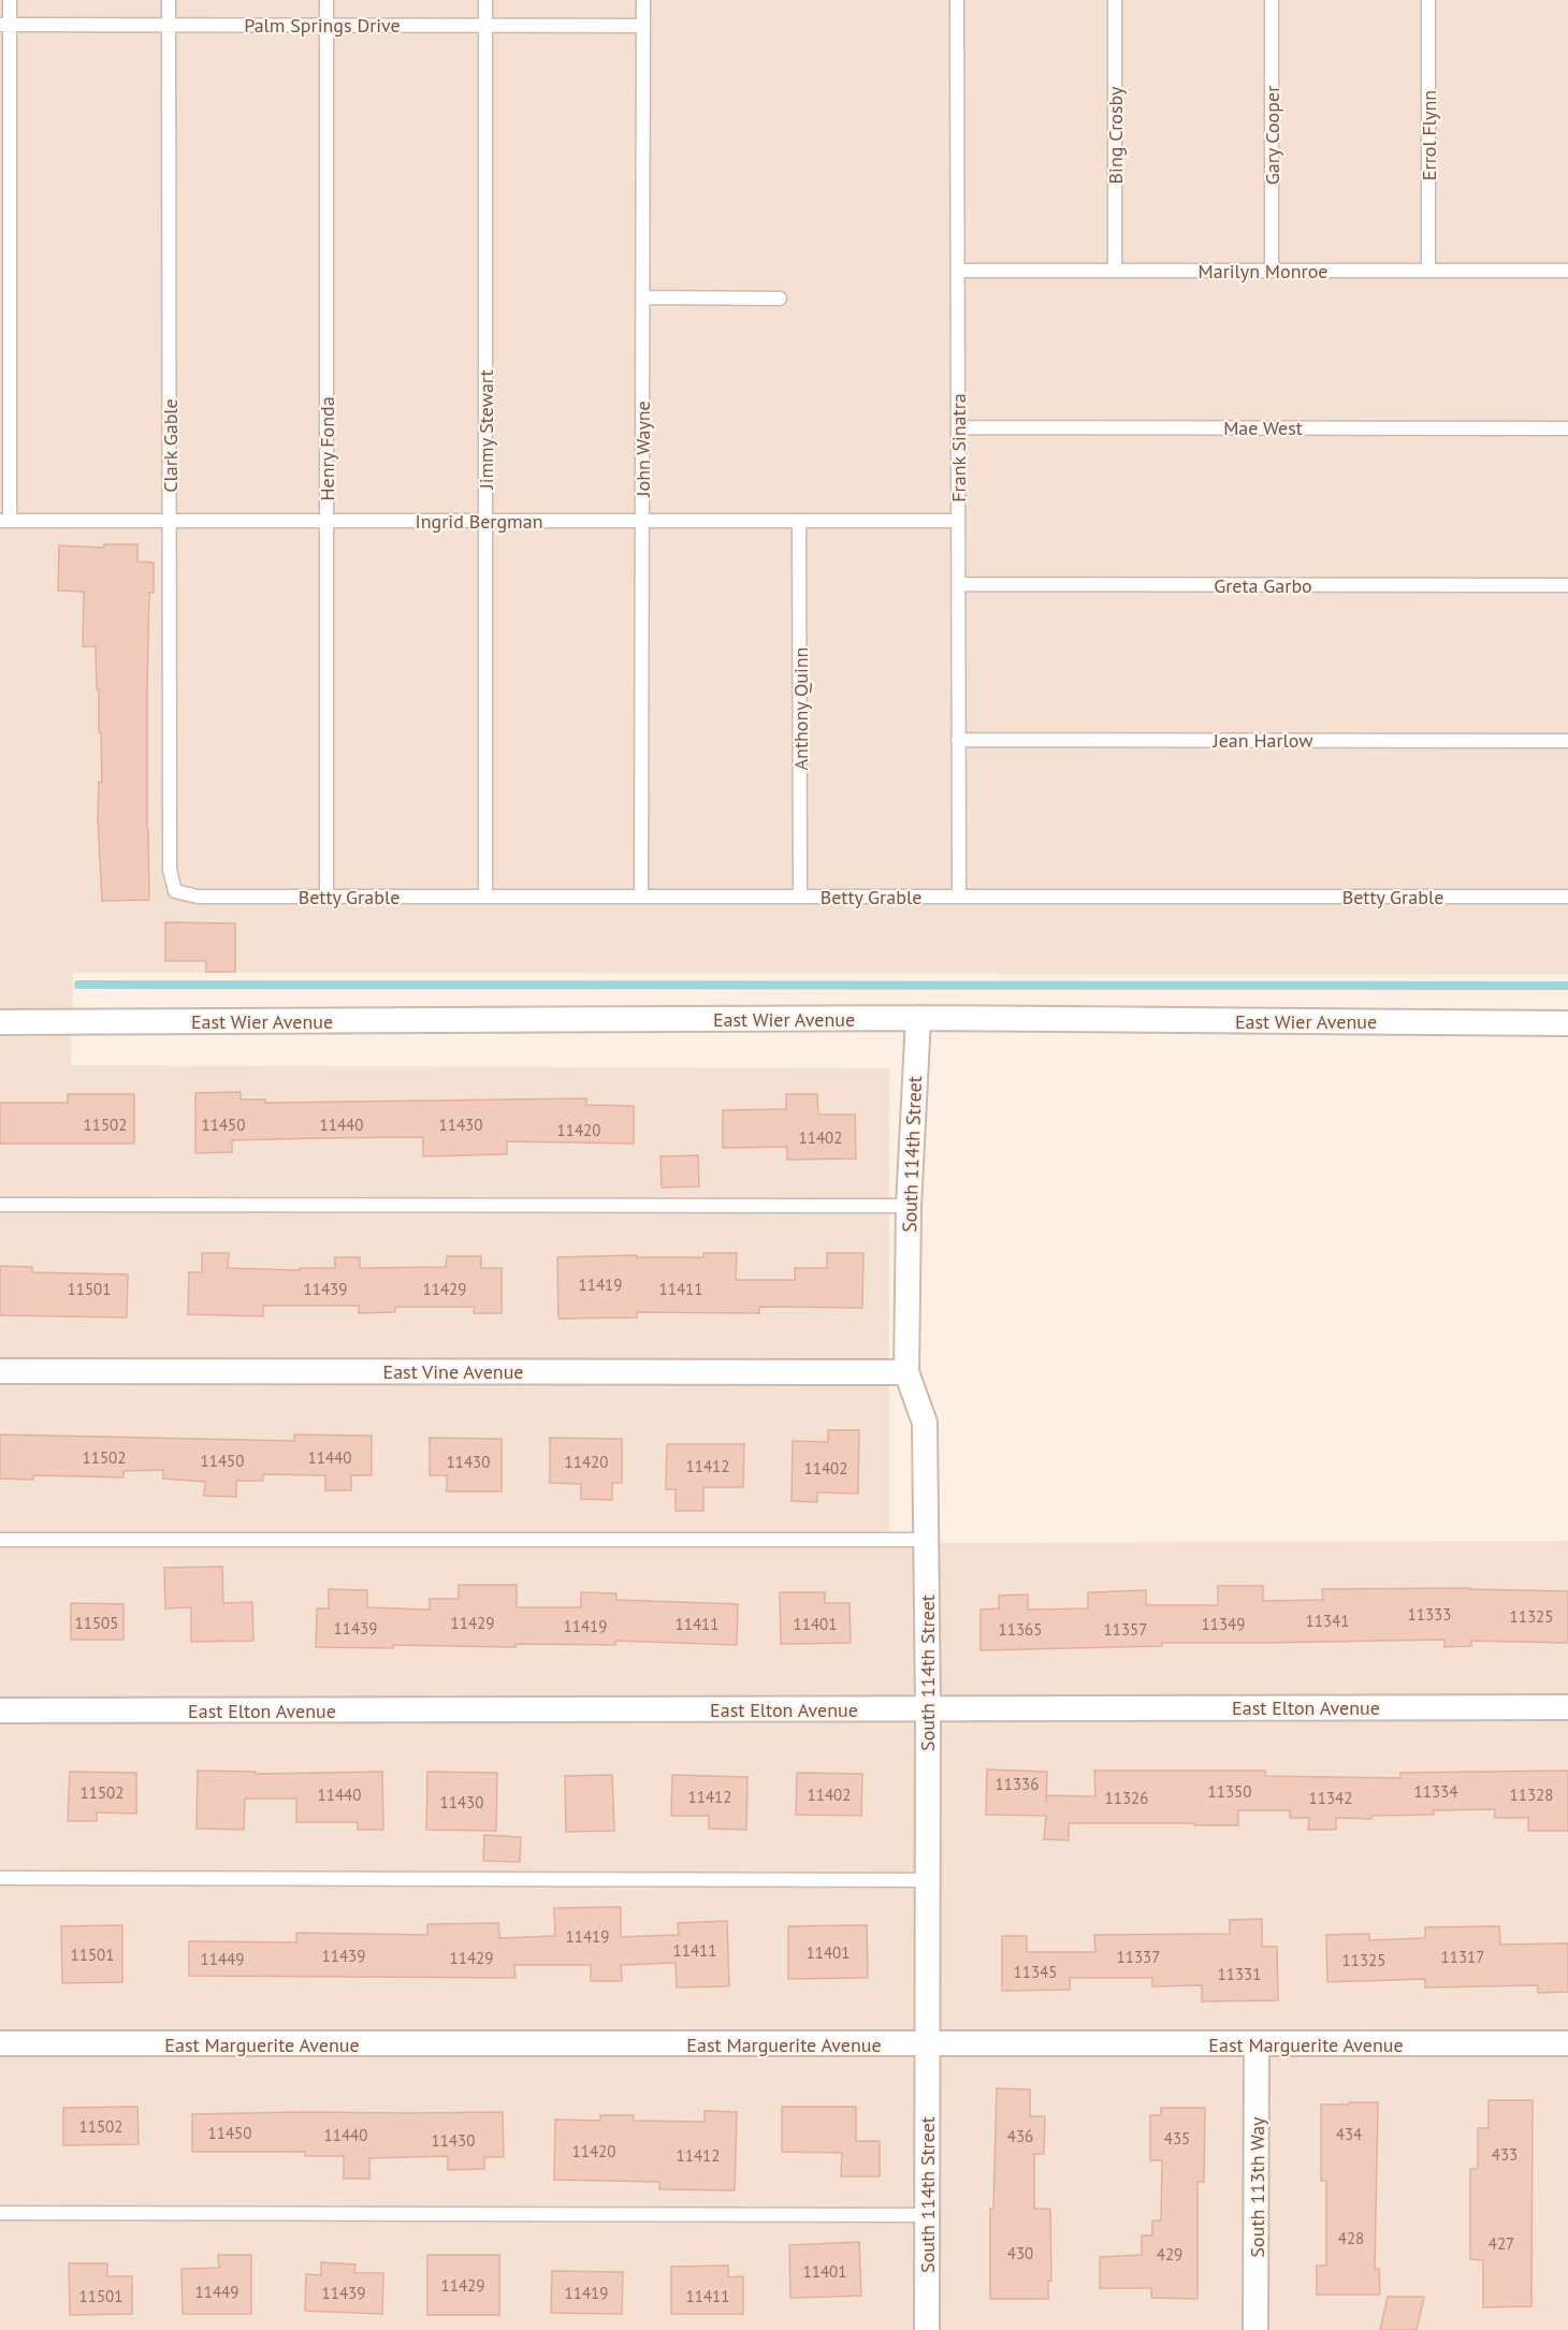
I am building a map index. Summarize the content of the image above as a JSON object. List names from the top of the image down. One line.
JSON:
{"streets":{"street":["East Wier Avenue","South 114th Street","East Vine Avenue","East Elton Avenue","East Marguerite Avenue","South 113th Way"],"lane":["Palm Springs Drive","Bing Crosby","Gary Cooper","Errol Flynn","Marilyn Monroe","Mae West","Jimmy Stewart","Clark Gable","Frank Sinatra","Henry Fonda","John Wayne","Ingrid Bergman","Greta Garbo","Anthony Quinn","Jean Harlow","Betty Grable"]},"crossings":[["Palm Springs Drive","Jimmy Stewart"],["Palm Springs Drive","Clark Gable"],["Palm Springs Drive","Henry Fonda"],["Palm Springs Drive","John Wayne"],["Bing Crosby","Marilyn Monroe"],["Gary Cooper","Marilyn Monroe"],["Errol Flynn","Marilyn Monroe"],["Marilyn Monroe","Frank Sinatra"],["Mae West","Frank Sinatra"],["Jimmy Stewart","Ingrid Bergman"],["Jimmy Stewart","Betty Grable"],["Clark Gable","Ingrid Bergman"],["Clark Gable","Betty Grable"],["Frank Sinatra","Ingrid Bergman"],["Frank Sinatra","Greta Garbo"],["Frank Sinatra","Jean Harlow"],["Frank Sinatra","Betty Grable"],["Henry Fonda","Ingrid Bergman"],["Henry Fonda","Betty Grable"],["John Wayne","Ingrid Bergman"],["John Wayne","Betty Grable"],["Ingrid Bergman","Anthony Quinn"],["Anthony Quinn","Betty Grable"],["East Wier Avenue","South 114th Street"],["South 114th Street","East Vine Avenue"],["South 114th Street","East Elton Avenue"],["South 114th Street","East Marguerite Avenue"],["East Marguerite Avenue","South 113th Way"]],"house_numbers":["11502","11450","11440","11430","11420","11402","11419","11501","11439","11429","11411","11502","11440","11450","11430","11420","11412","11402","11333","11325","11341","11505","11429","11411","11401","11349","11419","11439","11365","11357","11336","11350","11334","11502","11440","11402","11328","11412","11326","11342","11430","11419","11411","11401","11501","11439","11337","11317","11429","11449","11325","11345","11331","11502","11450","434","11440","436","435","11430","11420","433","11412","428","427","430","429","11401","11429","11449","11439","11419","11501","11411"]}
